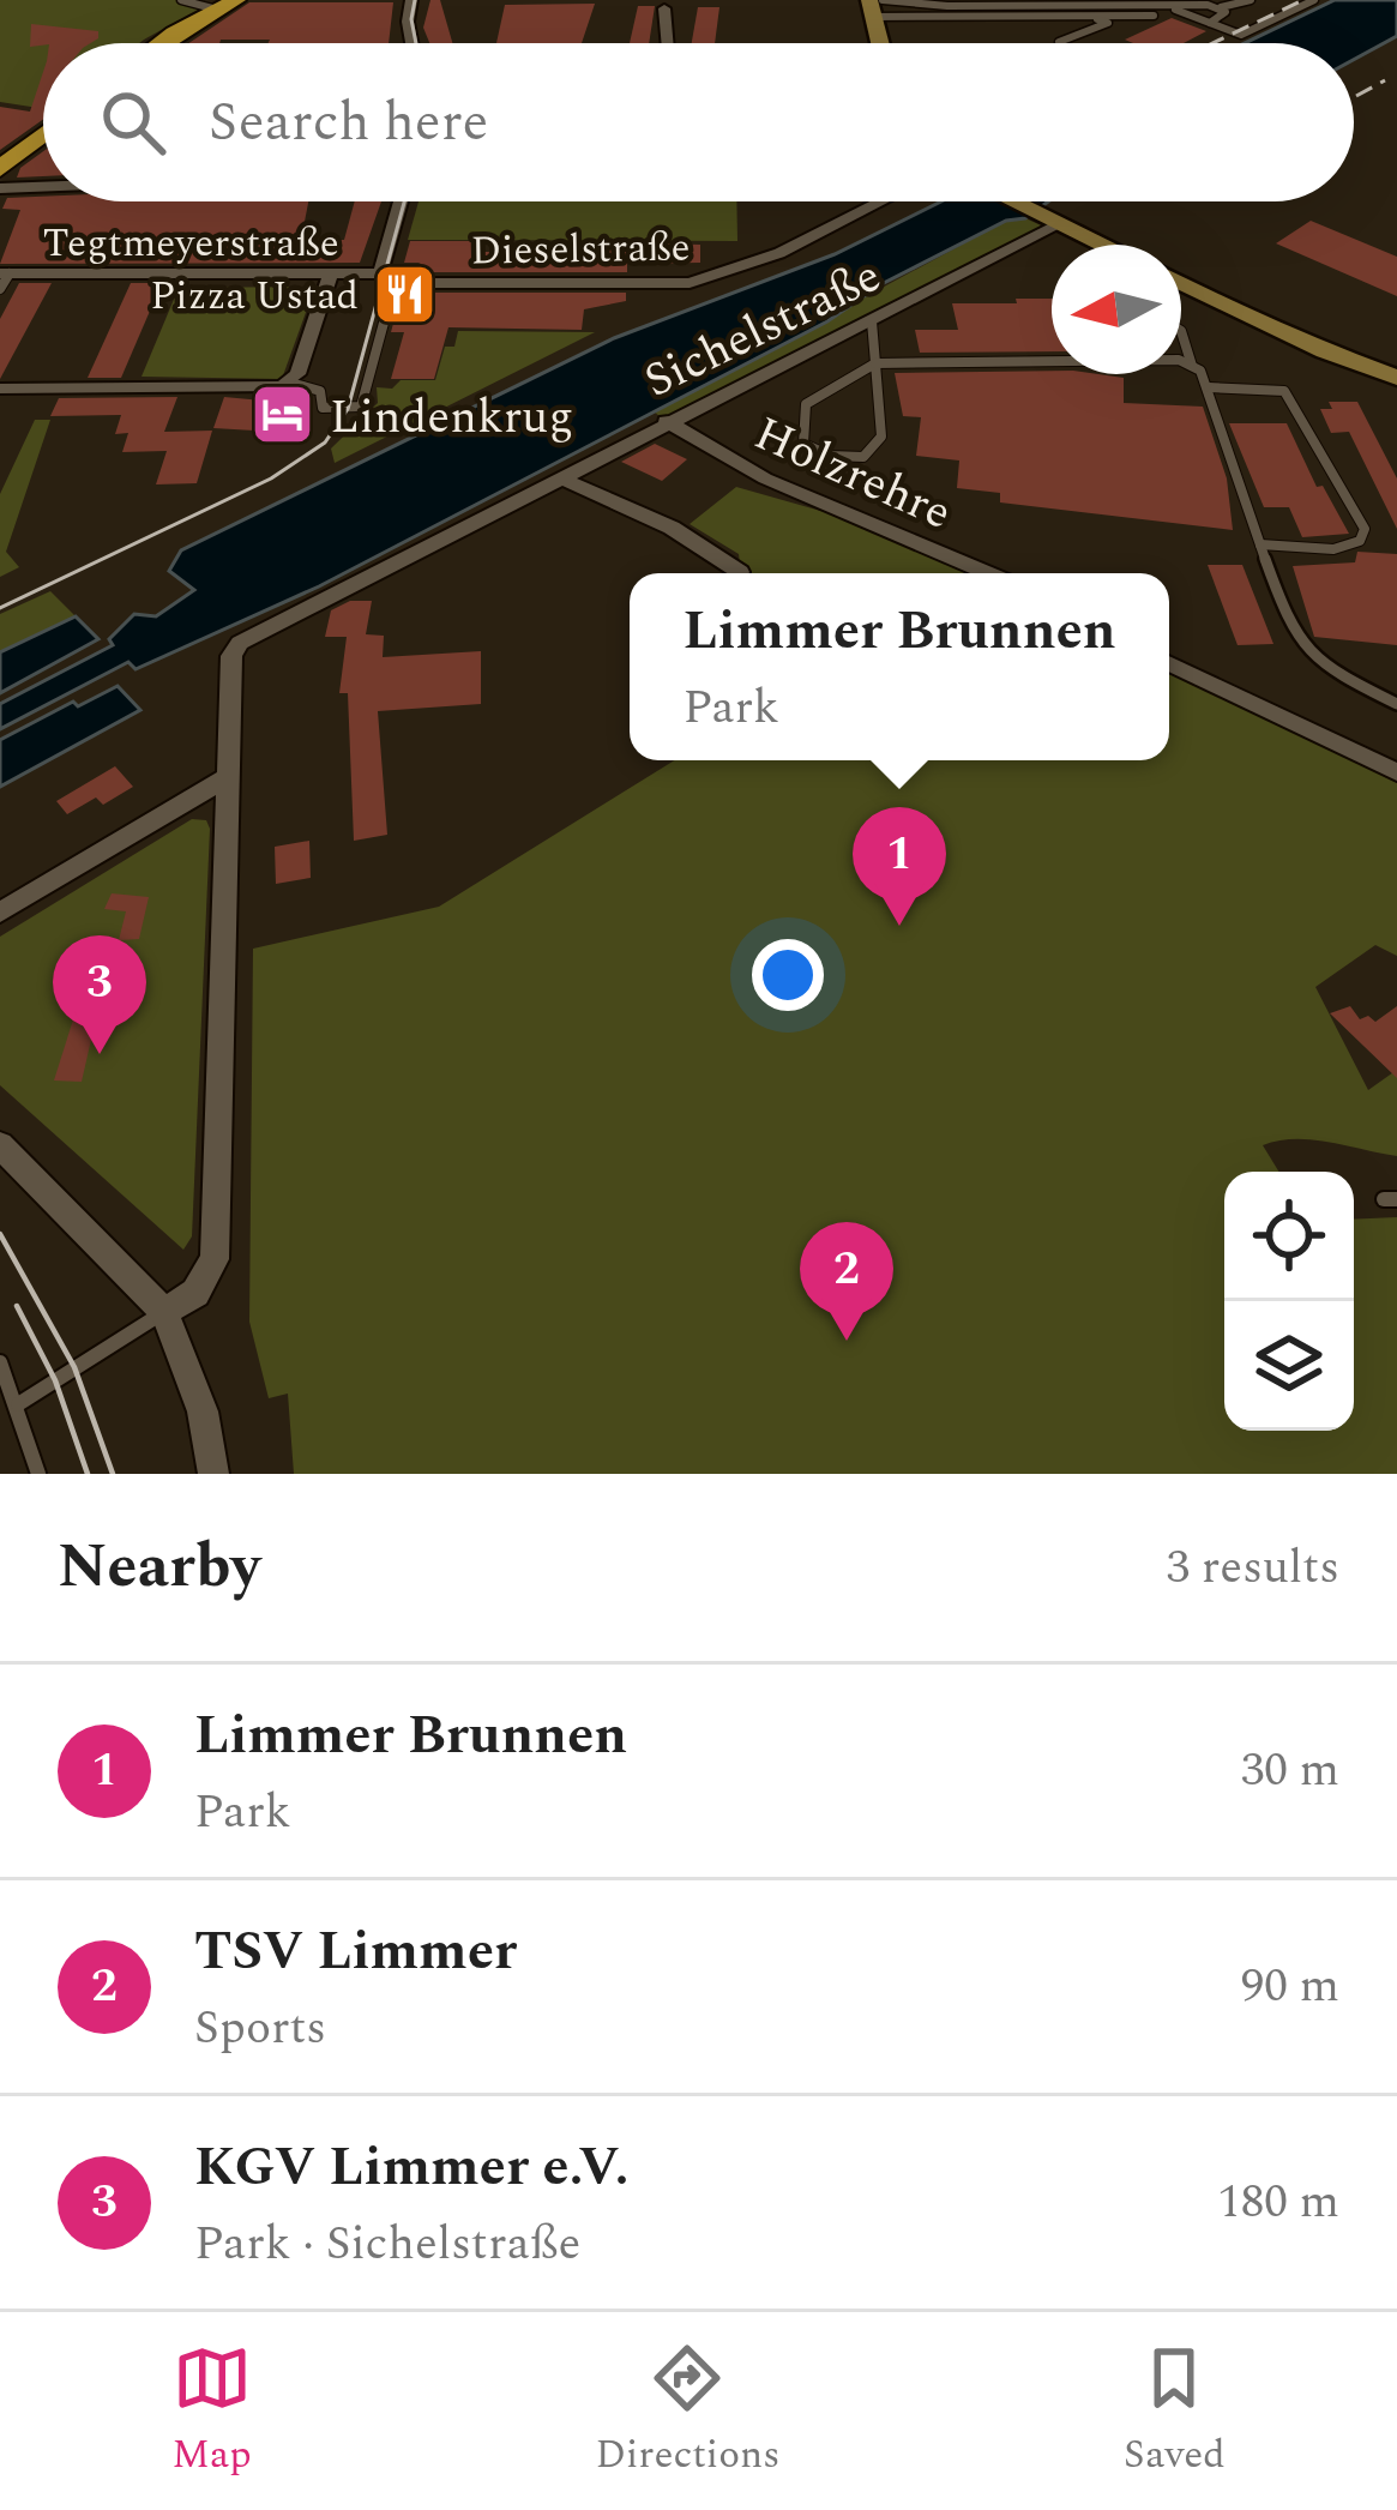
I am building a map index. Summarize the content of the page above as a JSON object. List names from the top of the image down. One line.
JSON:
{"streets":{"street":["Tegtmeyerstraße","Dieselstraße","Sichelstraße","Holzrehre"]},"crossings":[["Tegtmeyerstraße","Dieselstraße"],["Sichelstraße","Holzrehre"]],"places":{"restaurant":["Pizza Ustad"],"hotel":["Lindenkrug"]},"north":"left","page":{"search":"Search here","popup":["Limmer Brunnen","Park"],"pins":["1","3","2"],"heading":["Nearby","3 results"],"list":[{"mark":"1","name":"Limmer Brunnen","note":"Park","value":"30 m"},{"mark":"2","name":"TSV Limmer","note":"Sports","value":"90 m"},{"mark":"3","name":"KGV Limmer e.V.","note":"Park · Sichelstraße","value":"180 m"}],"nav":["Map","Directions","Saved"]}}
